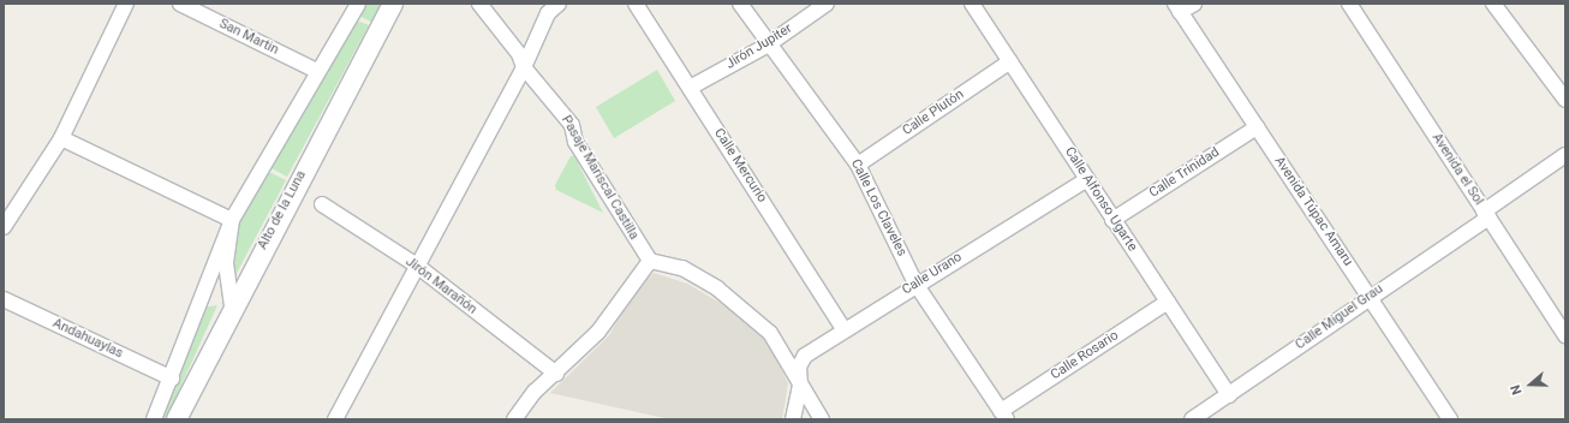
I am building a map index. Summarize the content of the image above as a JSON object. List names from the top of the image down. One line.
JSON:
{"streets":{"main road":["Alto de la Luna"],"street":["San Martin","Jirón Jupiter","Calle Plutón","Calle Mercurio","Avenida el Sol","Calle Trinidad","Pasaje Mariscal Castilla","Calle Alfonso Ugarte","Calle Los Claveles","Avenida Túpac Amaru","Calle Urano","Jirón Marañón","Calle Miguel Grau","Andahuaylas","Calle Rosario"]},"crossings":[["Jirón Jupiter","Calle Mercurio"],["Jirón Jupiter","Calle Los Claveles"],["Calle Plutón","Calle Alfonso Ugarte"],["Calle Plutón","Calle Los Claveles"],["Calle Mercurio","Calle Urano"],["Avenida el Sol","Calle Miguel Grau"],["Calle Trinidad","Calle Alfonso Ugarte"],["Calle Trinidad","Avenida Túpac Amaru"],["Calle Alfonso Ugarte","Calle Urano"],["Calle Alfonso Ugarte","Calle Miguel Grau"],["Calle Alfonso Ugarte","Calle Rosario"],["Calle Los Claveles","Calle Urano"],["Calle Los Claveles","Calle Rosario"],["Avenida Túpac Amaru","Calle Miguel Grau"]],"north":"left"}
